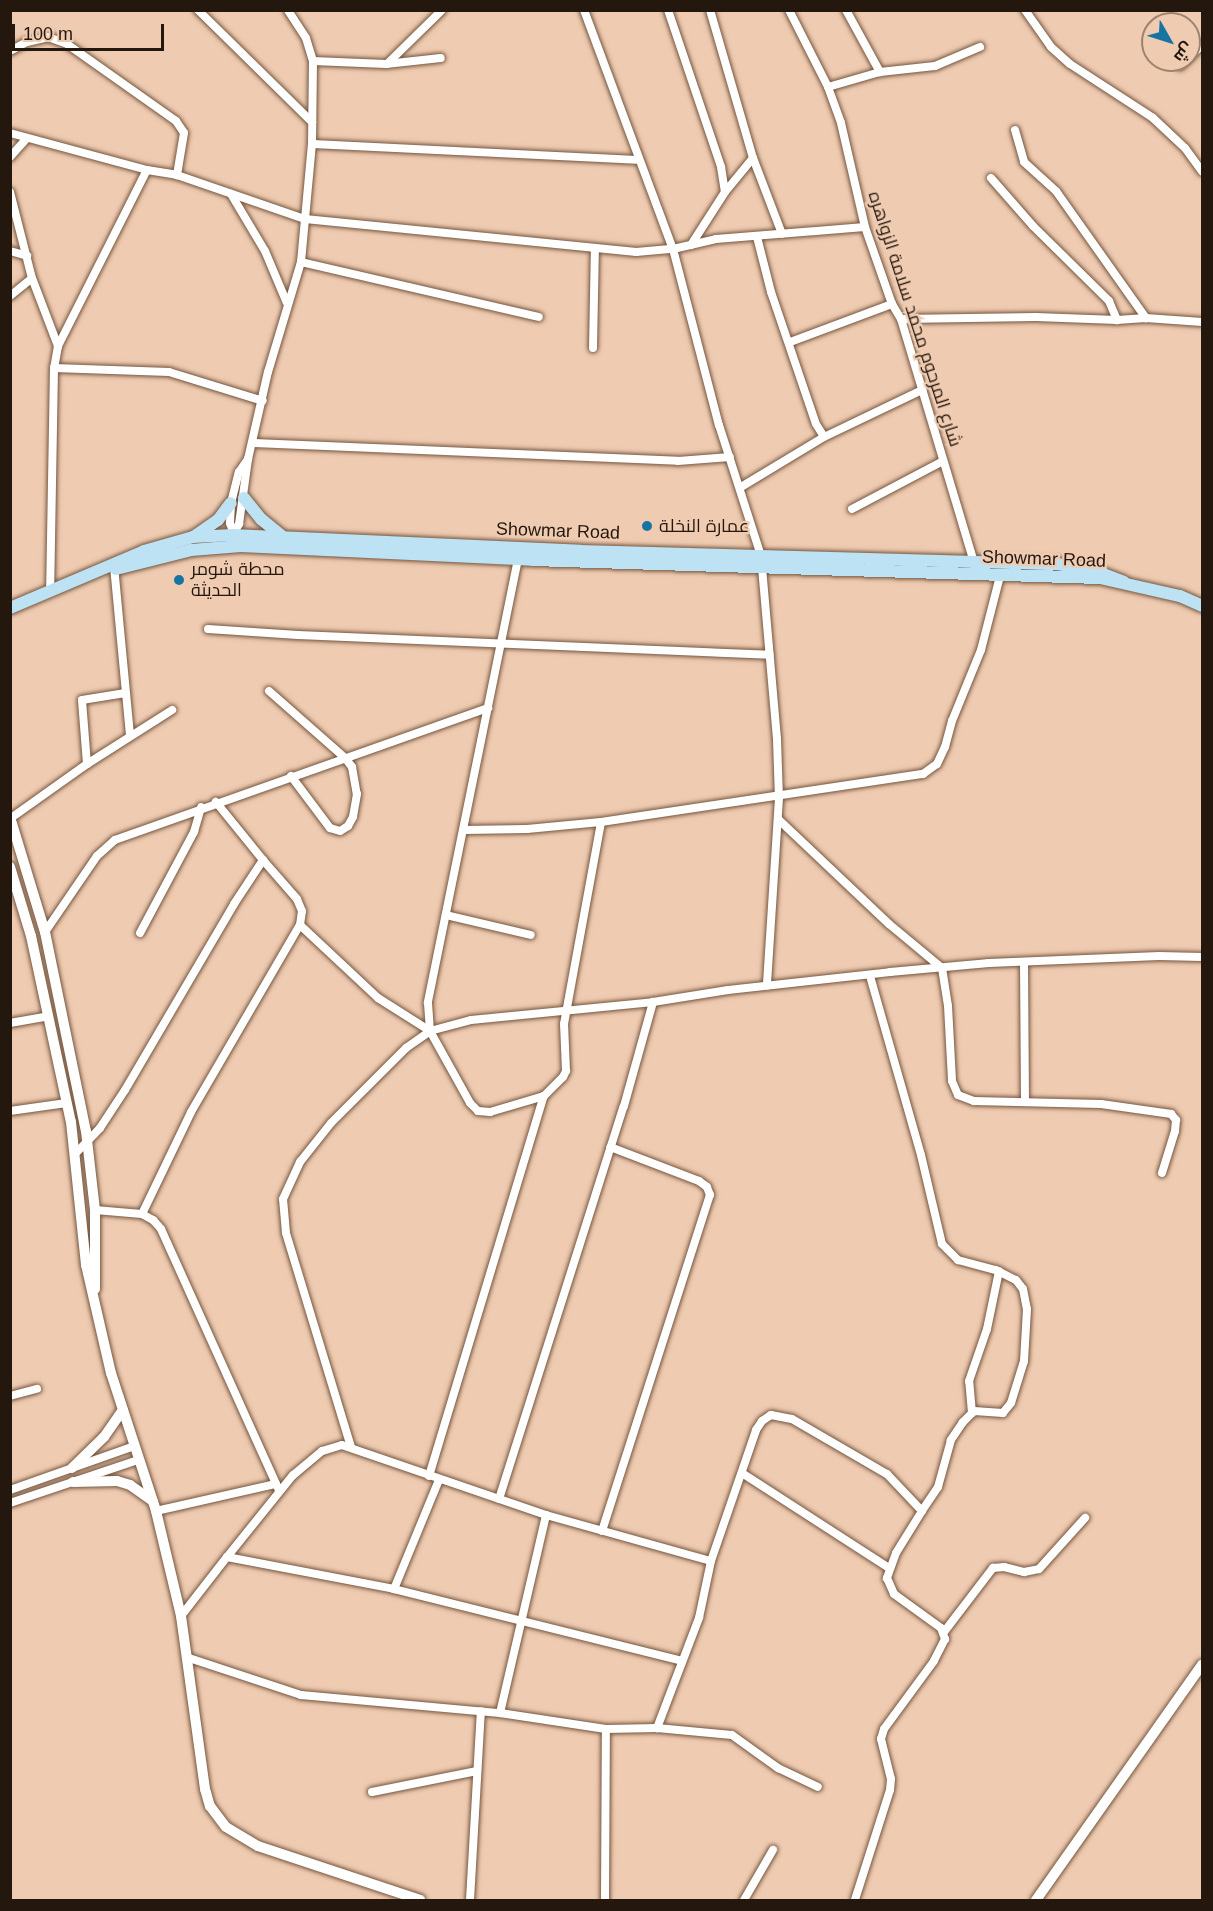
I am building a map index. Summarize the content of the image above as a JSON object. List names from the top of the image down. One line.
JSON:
{"streets":{"main road":["Showmar Road"],"street":["شارع المرحوم محمد سلامة الزواهره"]},"crossings":[["شارع المرحوم محمد سلامة الزواهره","Showmar Road"]],"places":["عمارة النخلة","محطة شومر الحديثة"],"scale_bar":"100 m","north":"bottom right"}
